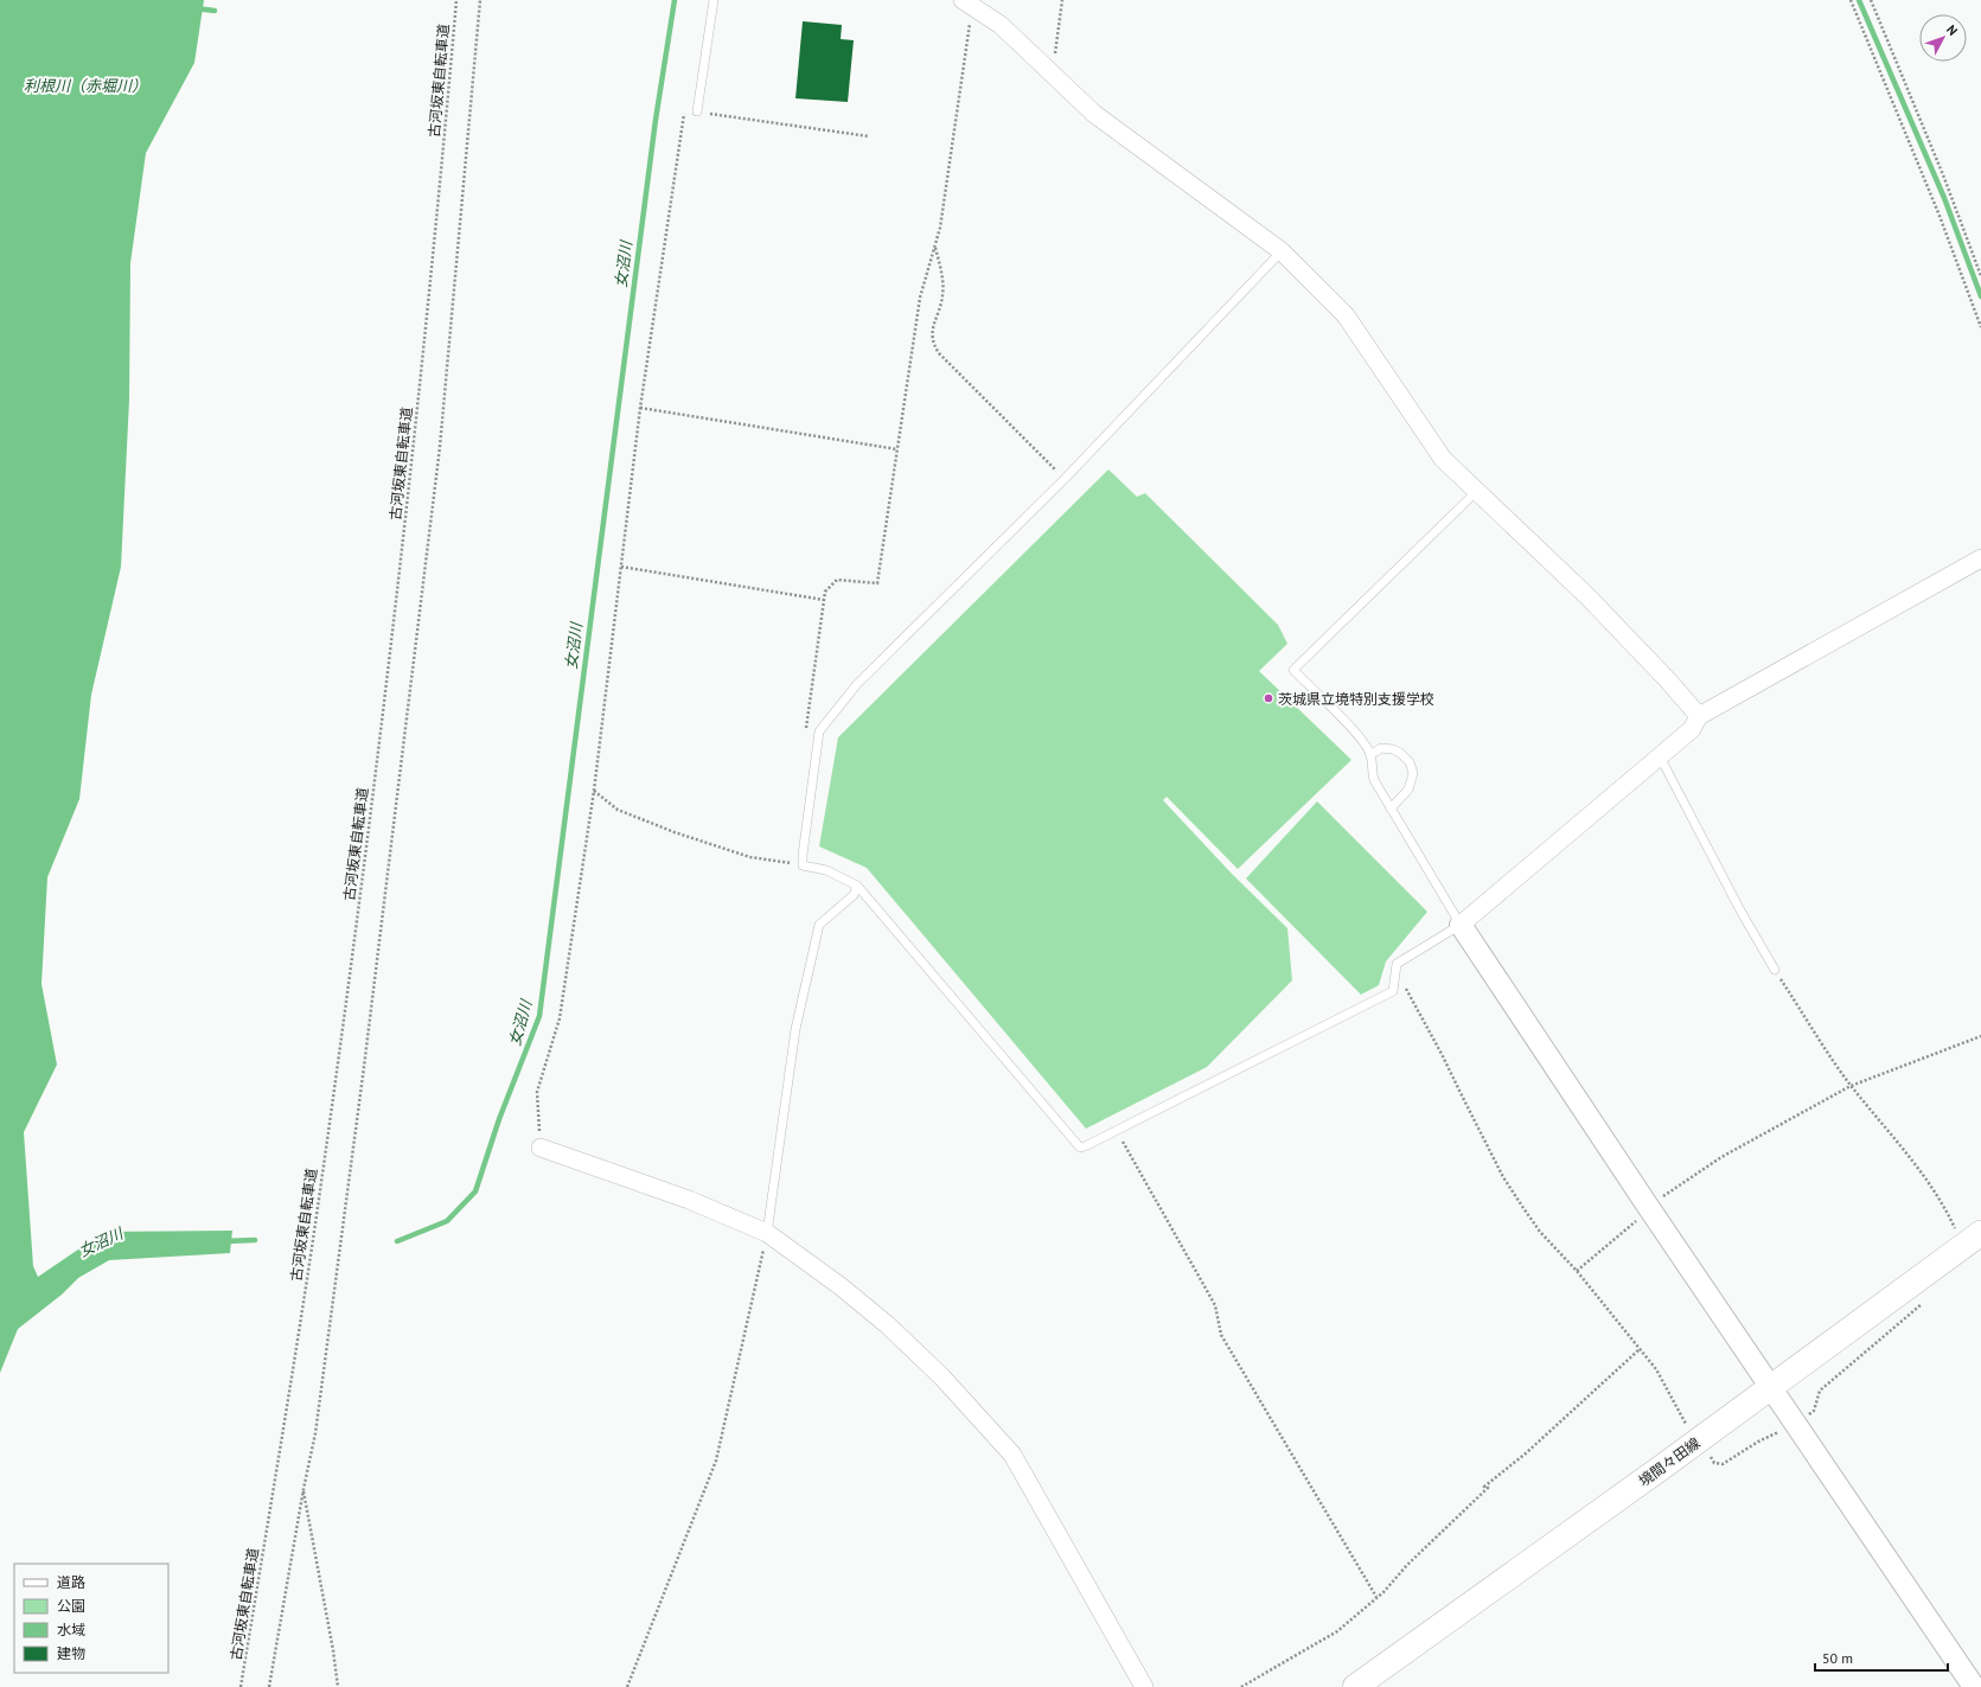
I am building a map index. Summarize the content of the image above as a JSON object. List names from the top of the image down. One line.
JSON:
{"streets":{"main road":["境間々田線"],"path":["古河坂東自転車道"]},"water":["利根川（赤堀川）","女沼川"],"places":["茨城県立境特別支援学校"],"legend":["道路","公園","水域","建物"],"scale_bar":"50 m","north":"top right"}
